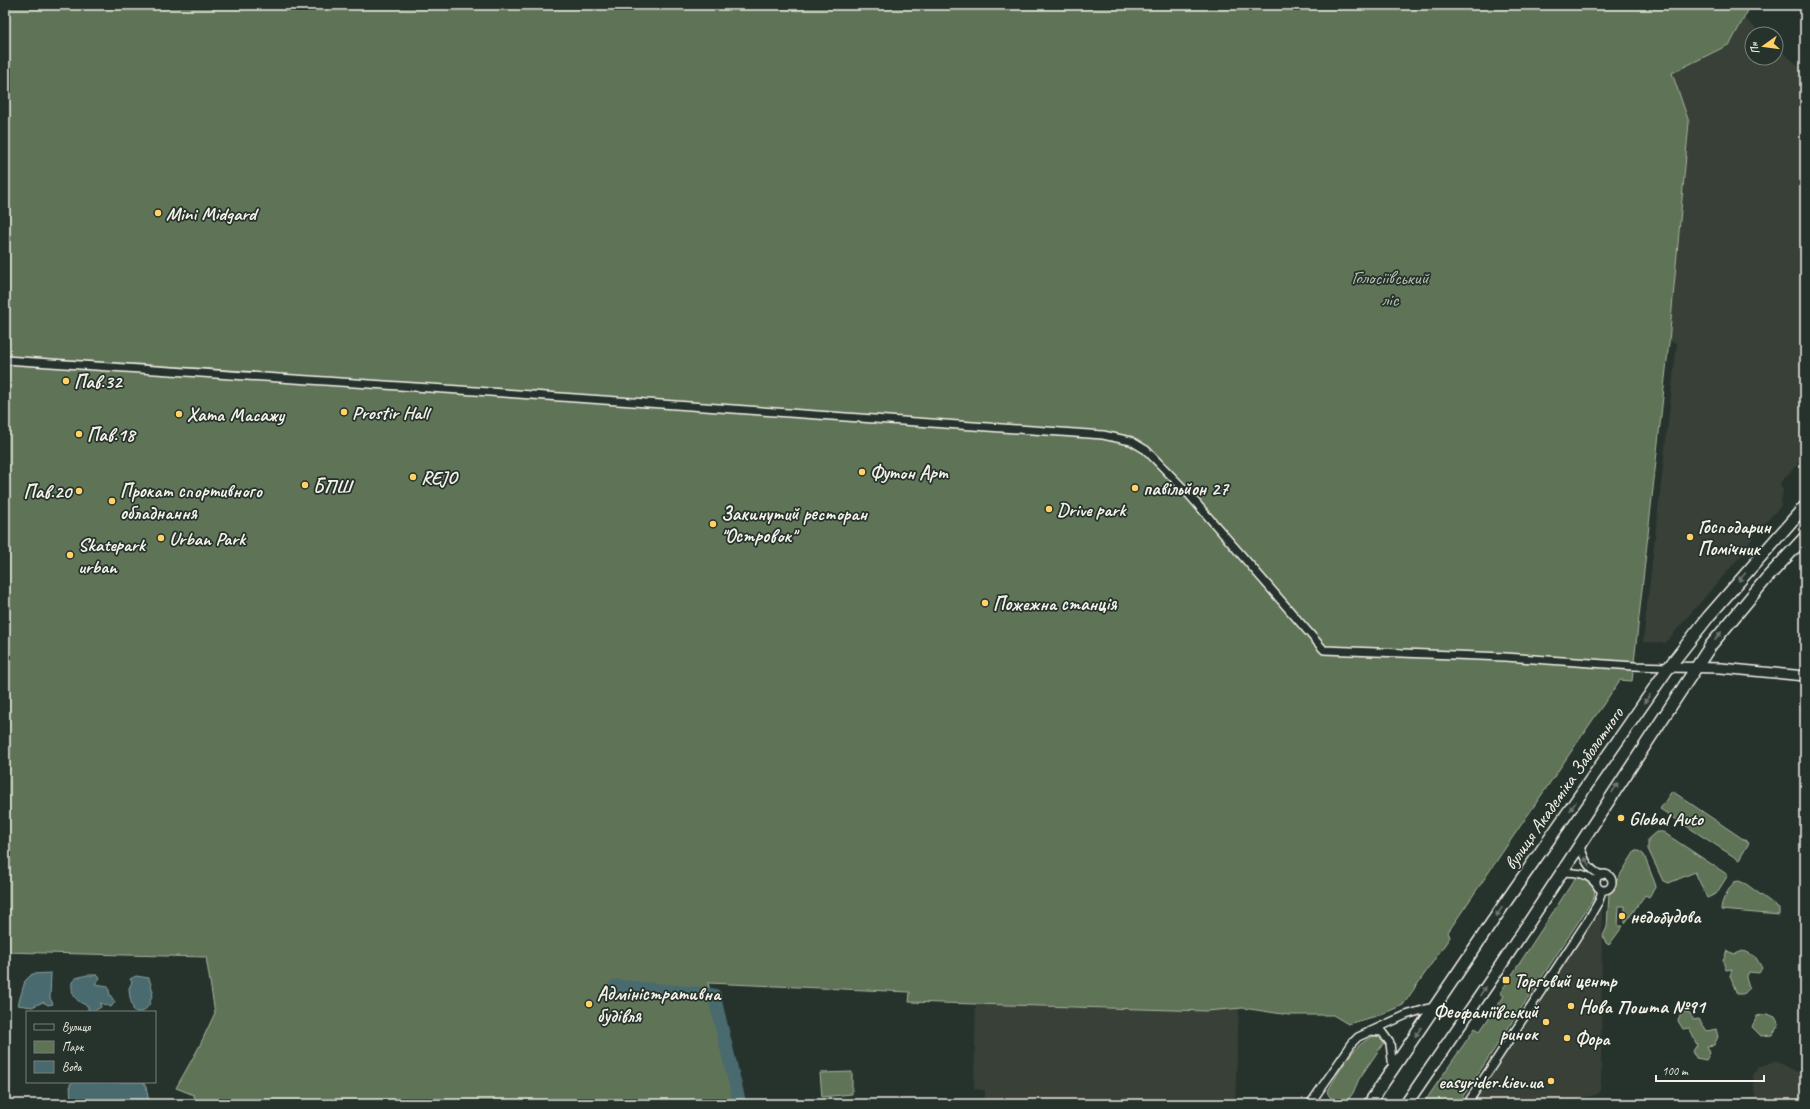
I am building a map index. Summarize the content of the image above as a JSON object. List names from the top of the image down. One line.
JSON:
{"streets":{"highway":["вулиця Академіка Заболотного"]},"parks":["Голосіївський ліс"],"places":{"other":["Mini Midgard","Пав.32","Prostir Hall","Хата Масажу","Пав.18","Футон Арт","REJO","БПШ","павільйон 27","Пав.20","Прокат спортивного обладнання","Drive park","Закинутий ресторан \"Островок\"","Господарин Помічник","Urban Park","Skatepark urban","Пожежна станція","Global Auto","недобудова","Адміністративна будівля","Нова Пошта №91","Феофаніївський ринок","Фора","easyrider.kiev.ua"],"transit":["Торговий центр"]},"legend":["Вулиця","Парк","Вода"],"scale_bar":"100 m","north":"left"}
